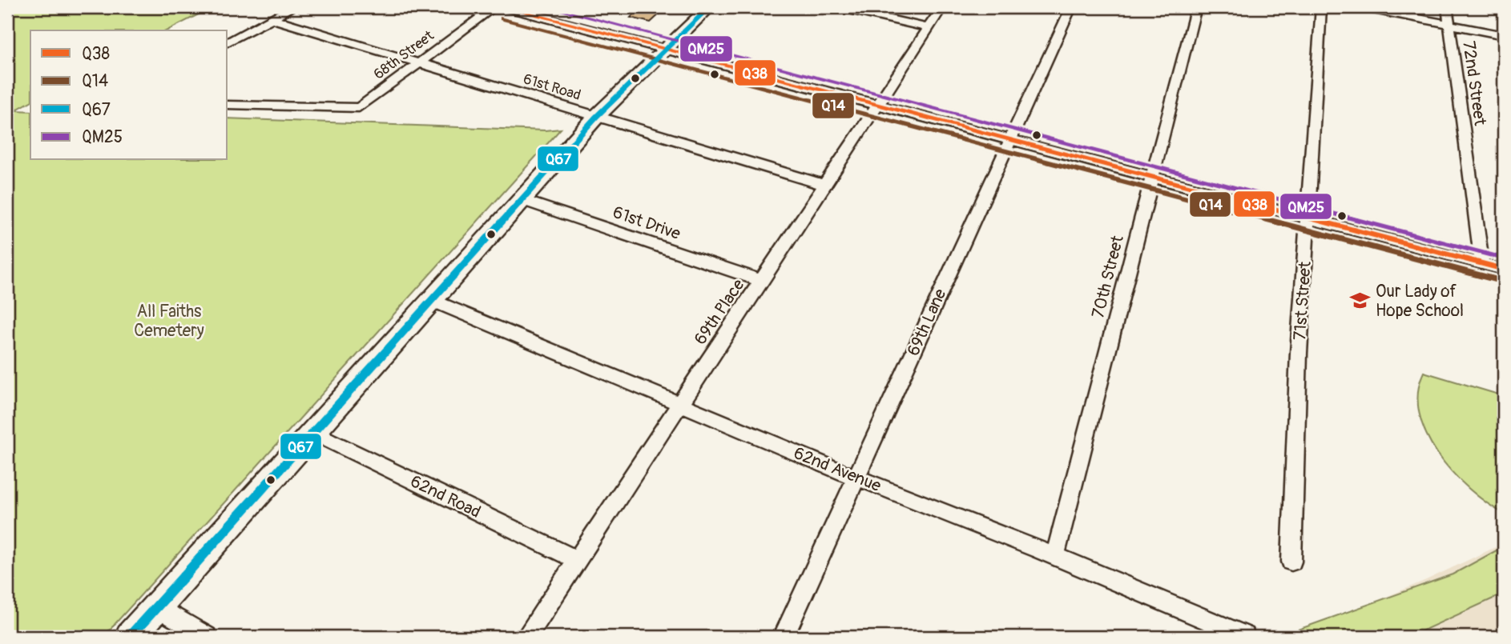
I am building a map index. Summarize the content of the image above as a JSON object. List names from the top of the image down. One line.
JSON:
{"streets":{"street":["68th Street","72nd Street","61st Road","61st Drive","70th Street","71st Street","69th Place","69th Lane","62nd Avenue","62nd Road"]},"crossings":[["68th Street","61st Road"],["61st Road","69th Place"],["61st Drive","69th Place"],["70th Street","62nd Avenue"],["69th Place","62nd Avenue"],["69th Place","62nd Road"],["69th Lane","62nd Avenue"]],"parks":["All Faiths Cemetery"],"places":{"school or university":["Our Lady of Hope School"]},"lines":["transit line Q38","transit line Q67","transit line QM25","transit line Q14"],"legend":["Q38","Q14","Q67","QM25"]}
